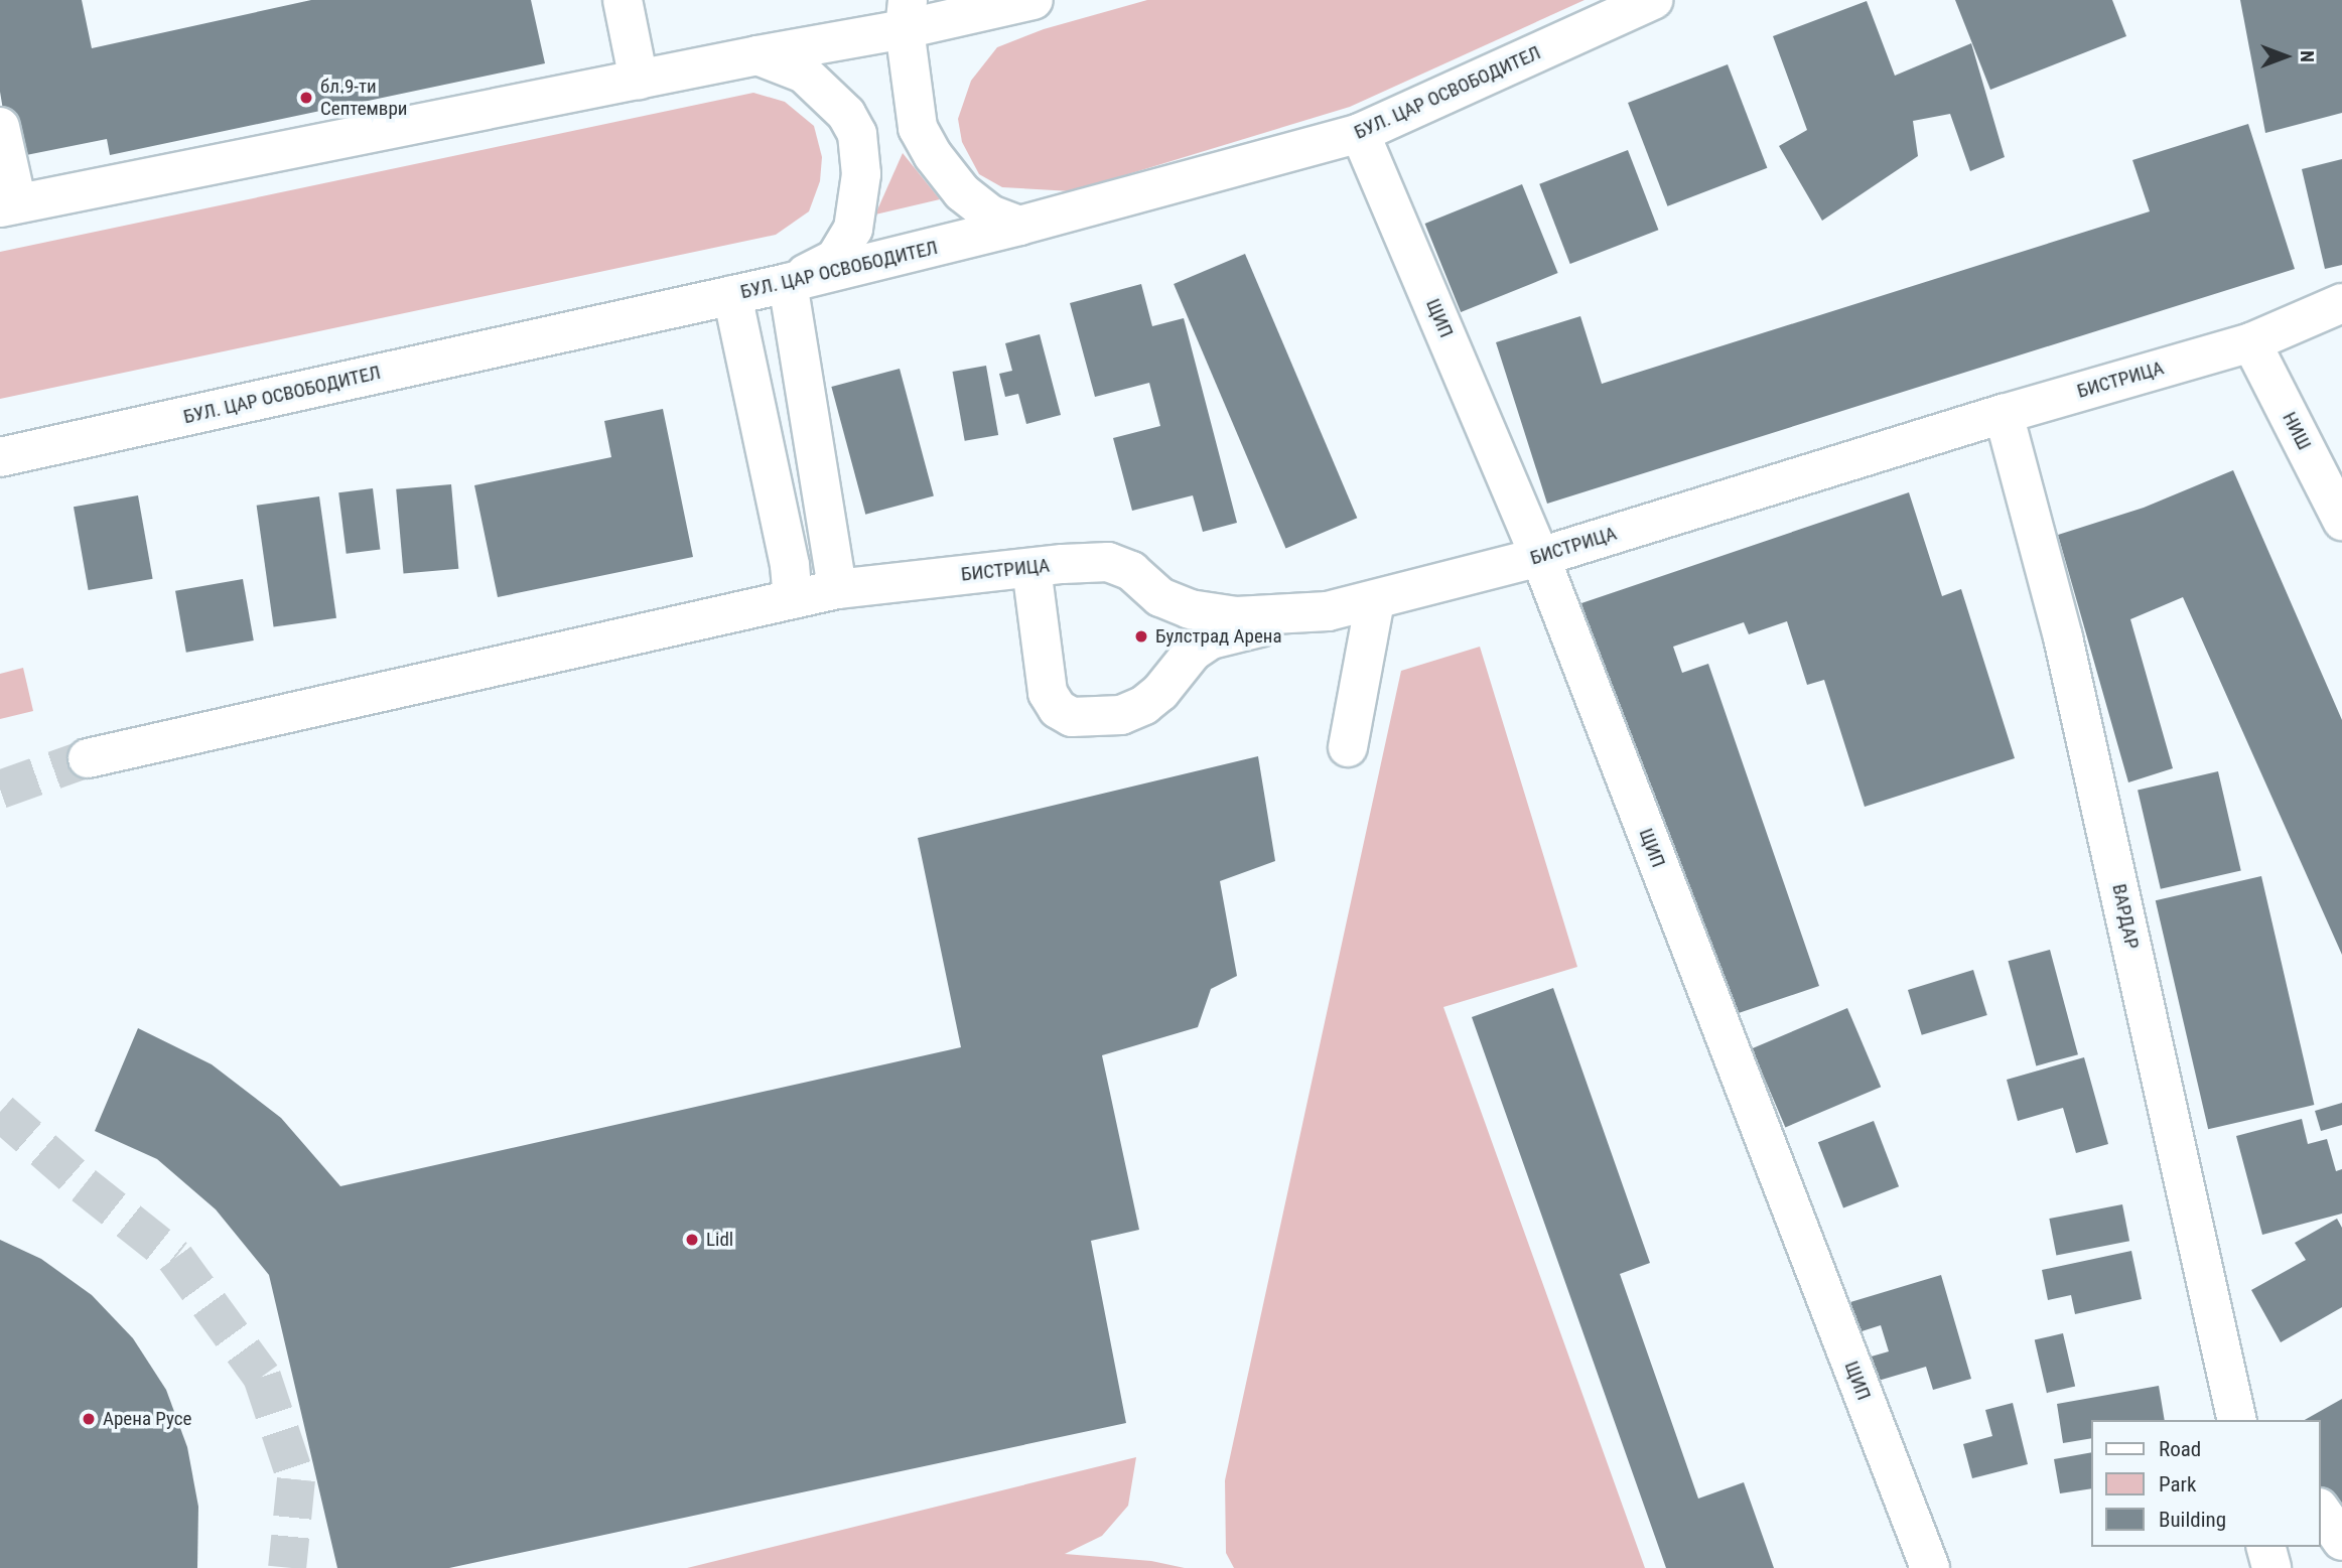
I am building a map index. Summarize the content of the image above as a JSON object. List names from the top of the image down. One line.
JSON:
{"streets":{"street":["БУЛ. ЦАР ОСВОБОДИТЕЛ","ЩИП","БИСТРИЦА","НИШ","ВАРДАР"]},"crossings":[["БУЛ. ЦАР ОСВОБОДИТЕЛ","ЩИП"],["ЩИП","БИСТРИЦА"],["БИСТРИЦА","НИШ"],["БИСТРИЦА","ВАРДАР"]],"places":["бл.9-ти Септември","Булстрад Арена","Lidl","Арена Русе"],"legend":["Road","Park","Building"],"north":"right"}
